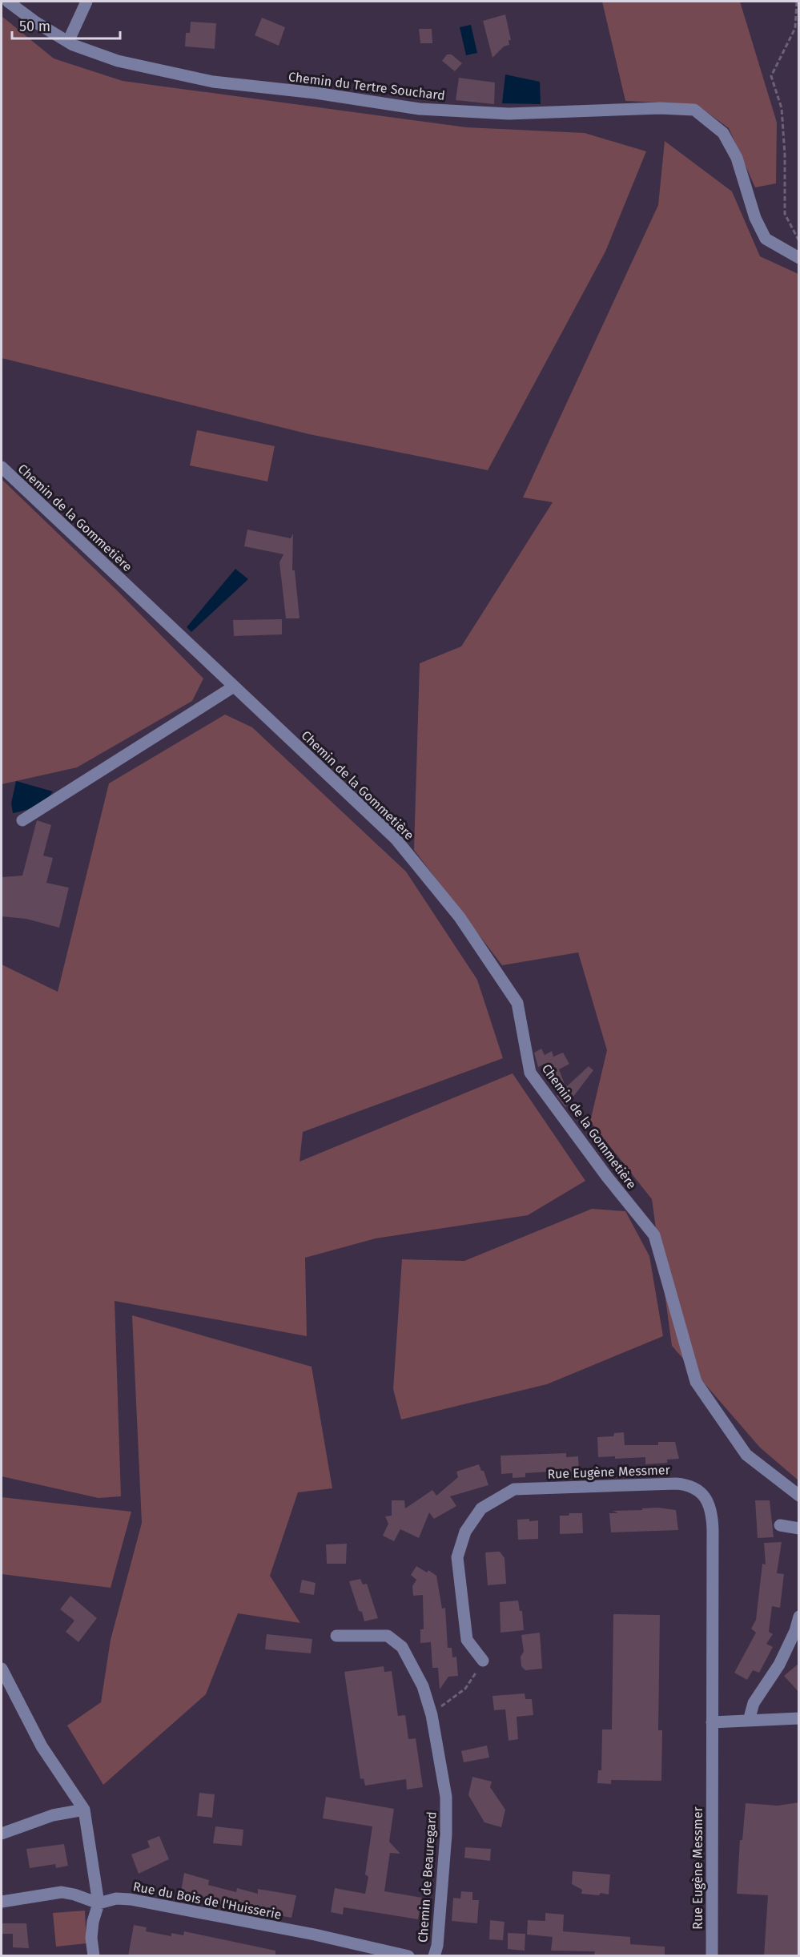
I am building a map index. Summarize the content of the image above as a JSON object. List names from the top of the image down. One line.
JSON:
{"streets":{"street":["Chemin du Tertre Souchard","Chemin de la Gommetière","Rue Eugène Messmer","Chemin de Beauregard","Rue du Bois de l'Huisserie"]},"scale_bar":"50 m"}
